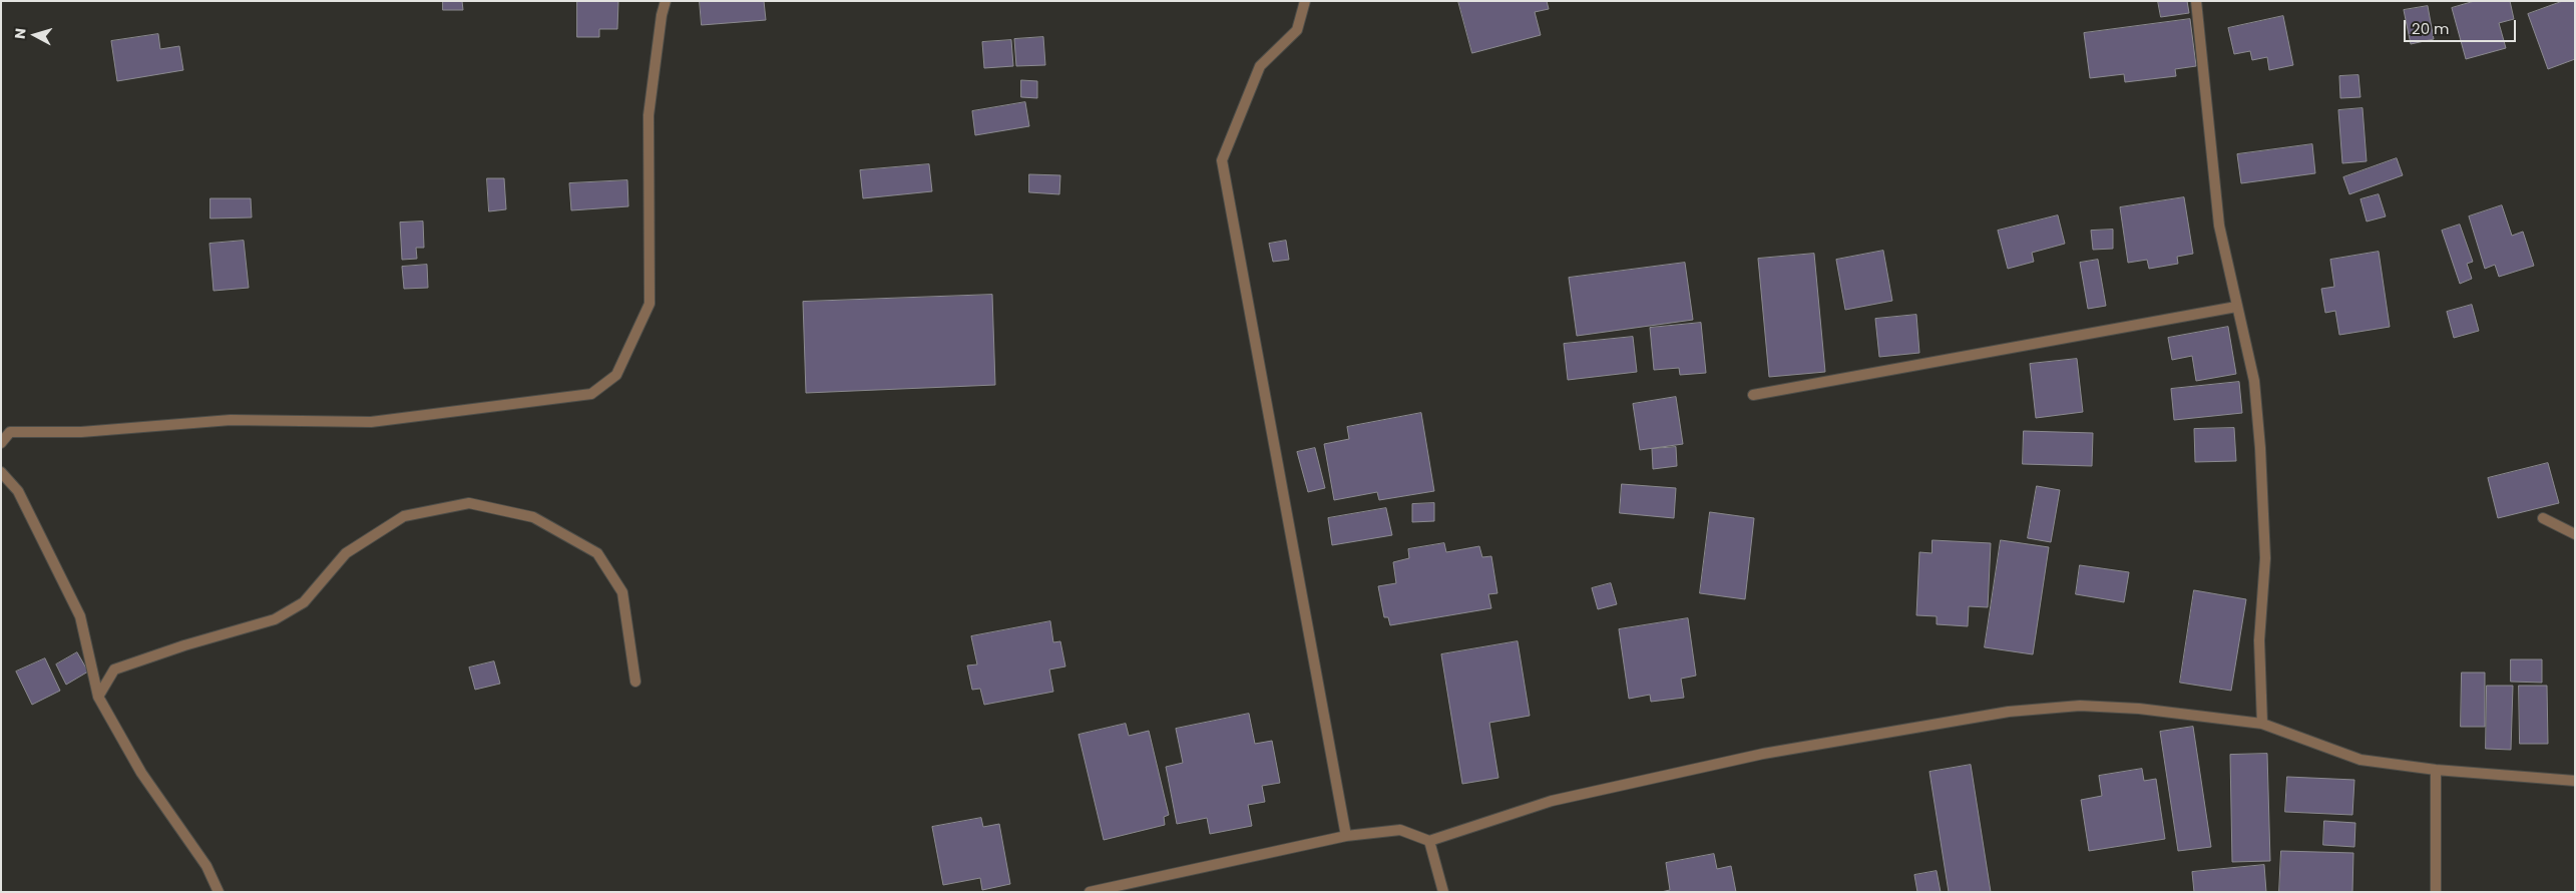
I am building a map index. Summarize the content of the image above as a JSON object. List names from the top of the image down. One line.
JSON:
{"scale_bar":"20 m","north":"left"}
